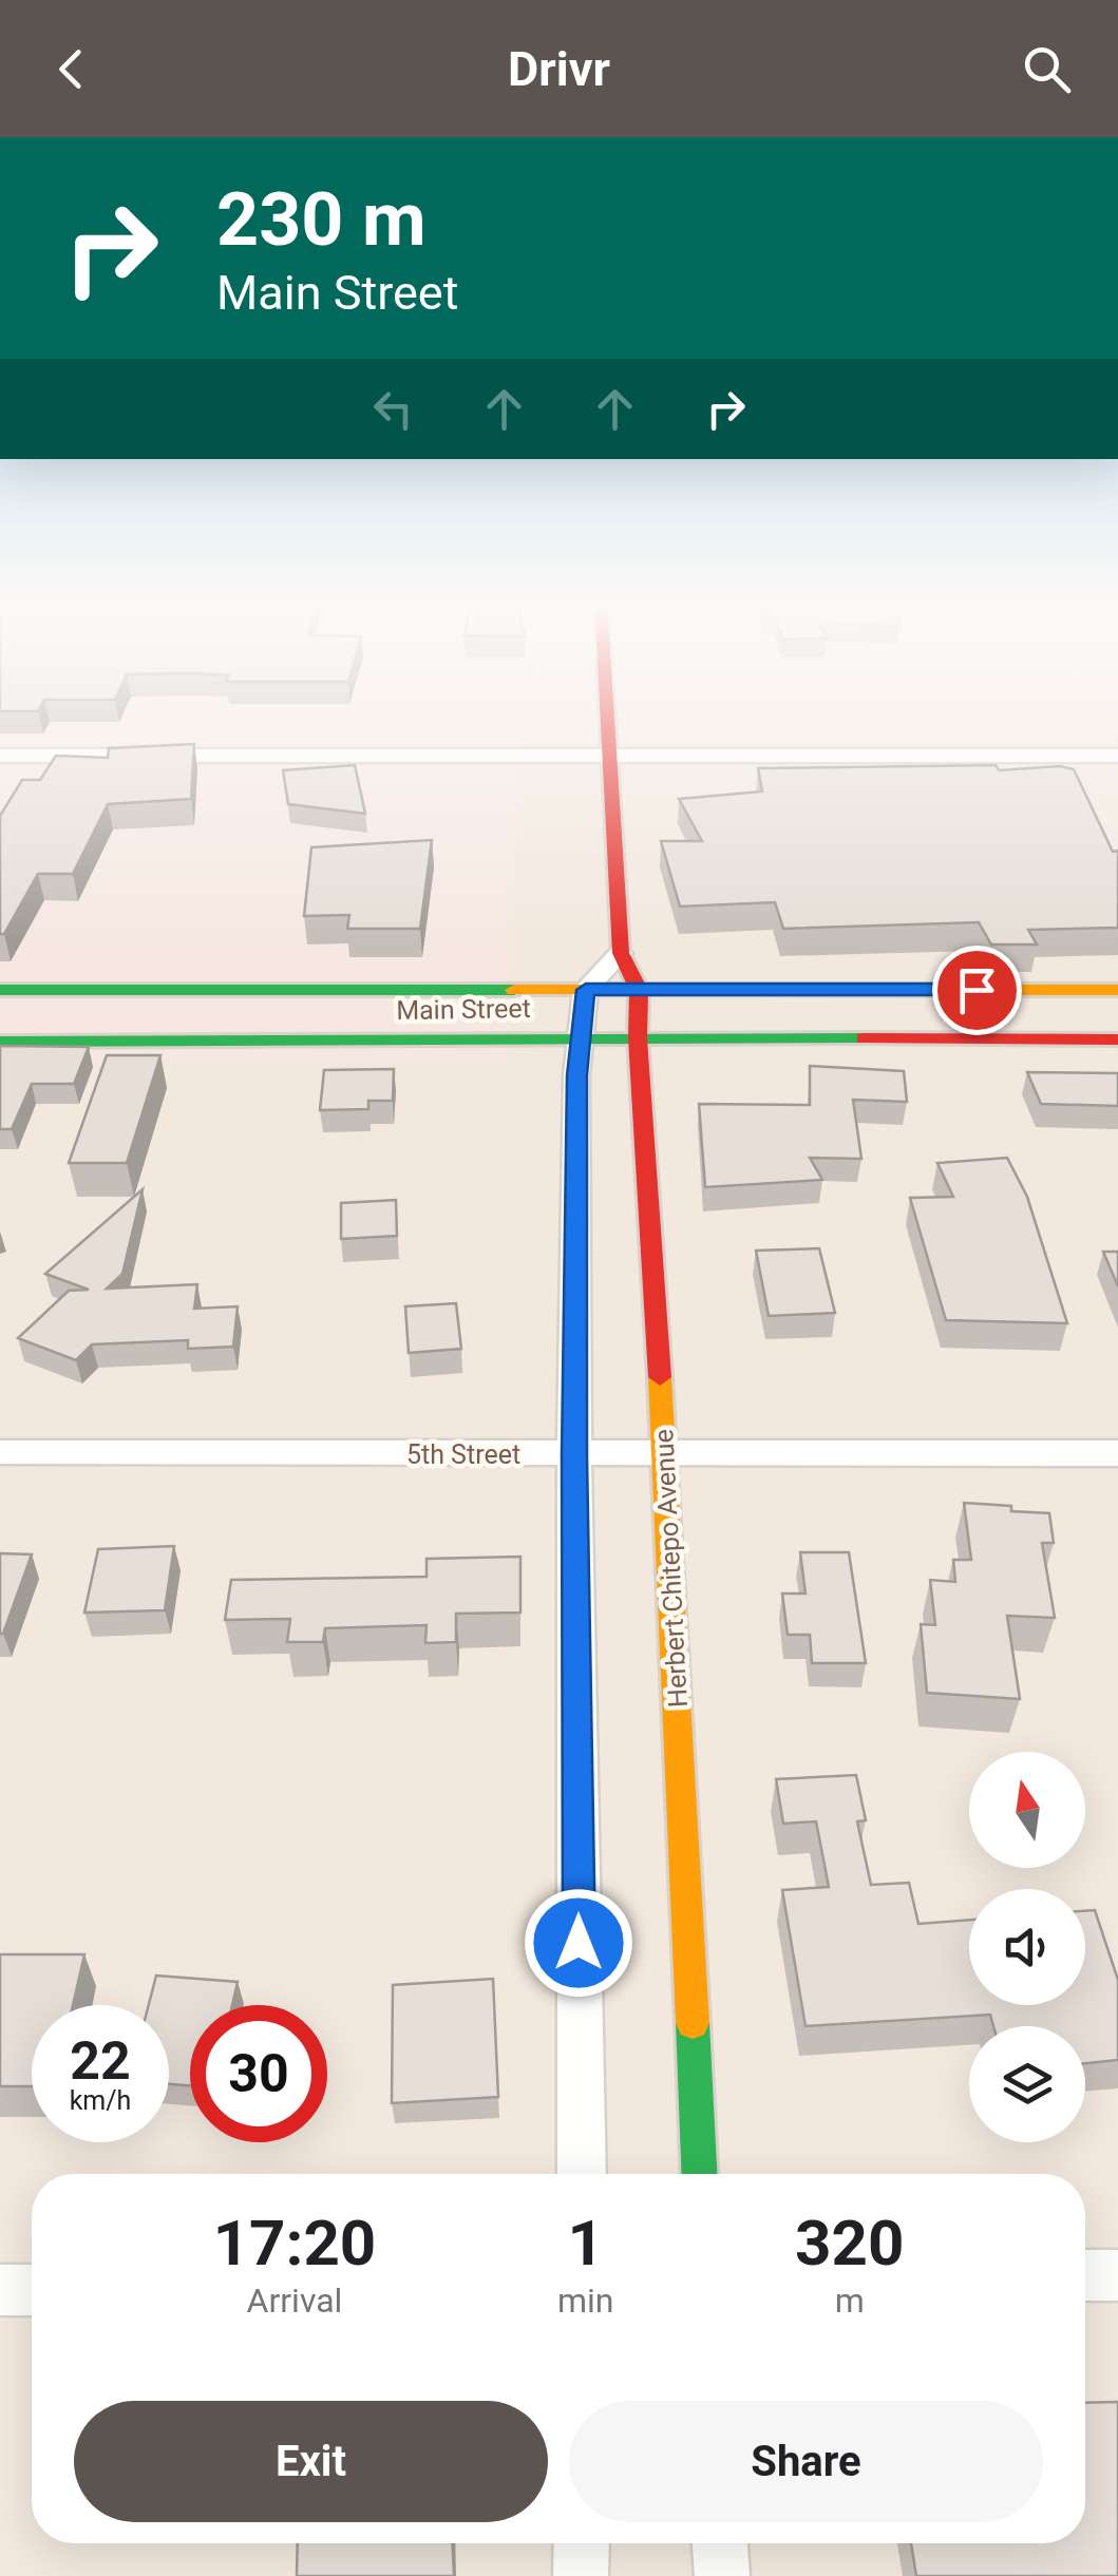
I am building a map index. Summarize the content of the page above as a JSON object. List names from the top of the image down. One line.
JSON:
{"streets":{"main road":["Main Street","Herbert Chitepo Avenue"],"street":["5th Street"]},"crossings":[["Main Street","Herbert Chitepo Avenue"],["5th Street","Herbert Chitepo Avenue"]],"north":"top","page":{"header":"Drivr","turn":["230 m","Main Street"],"speed":"22 km/h","limit":"30","eta":["17:20","Arrival","1","min","320","m"],"buttons":["Exit","Share"]}}
